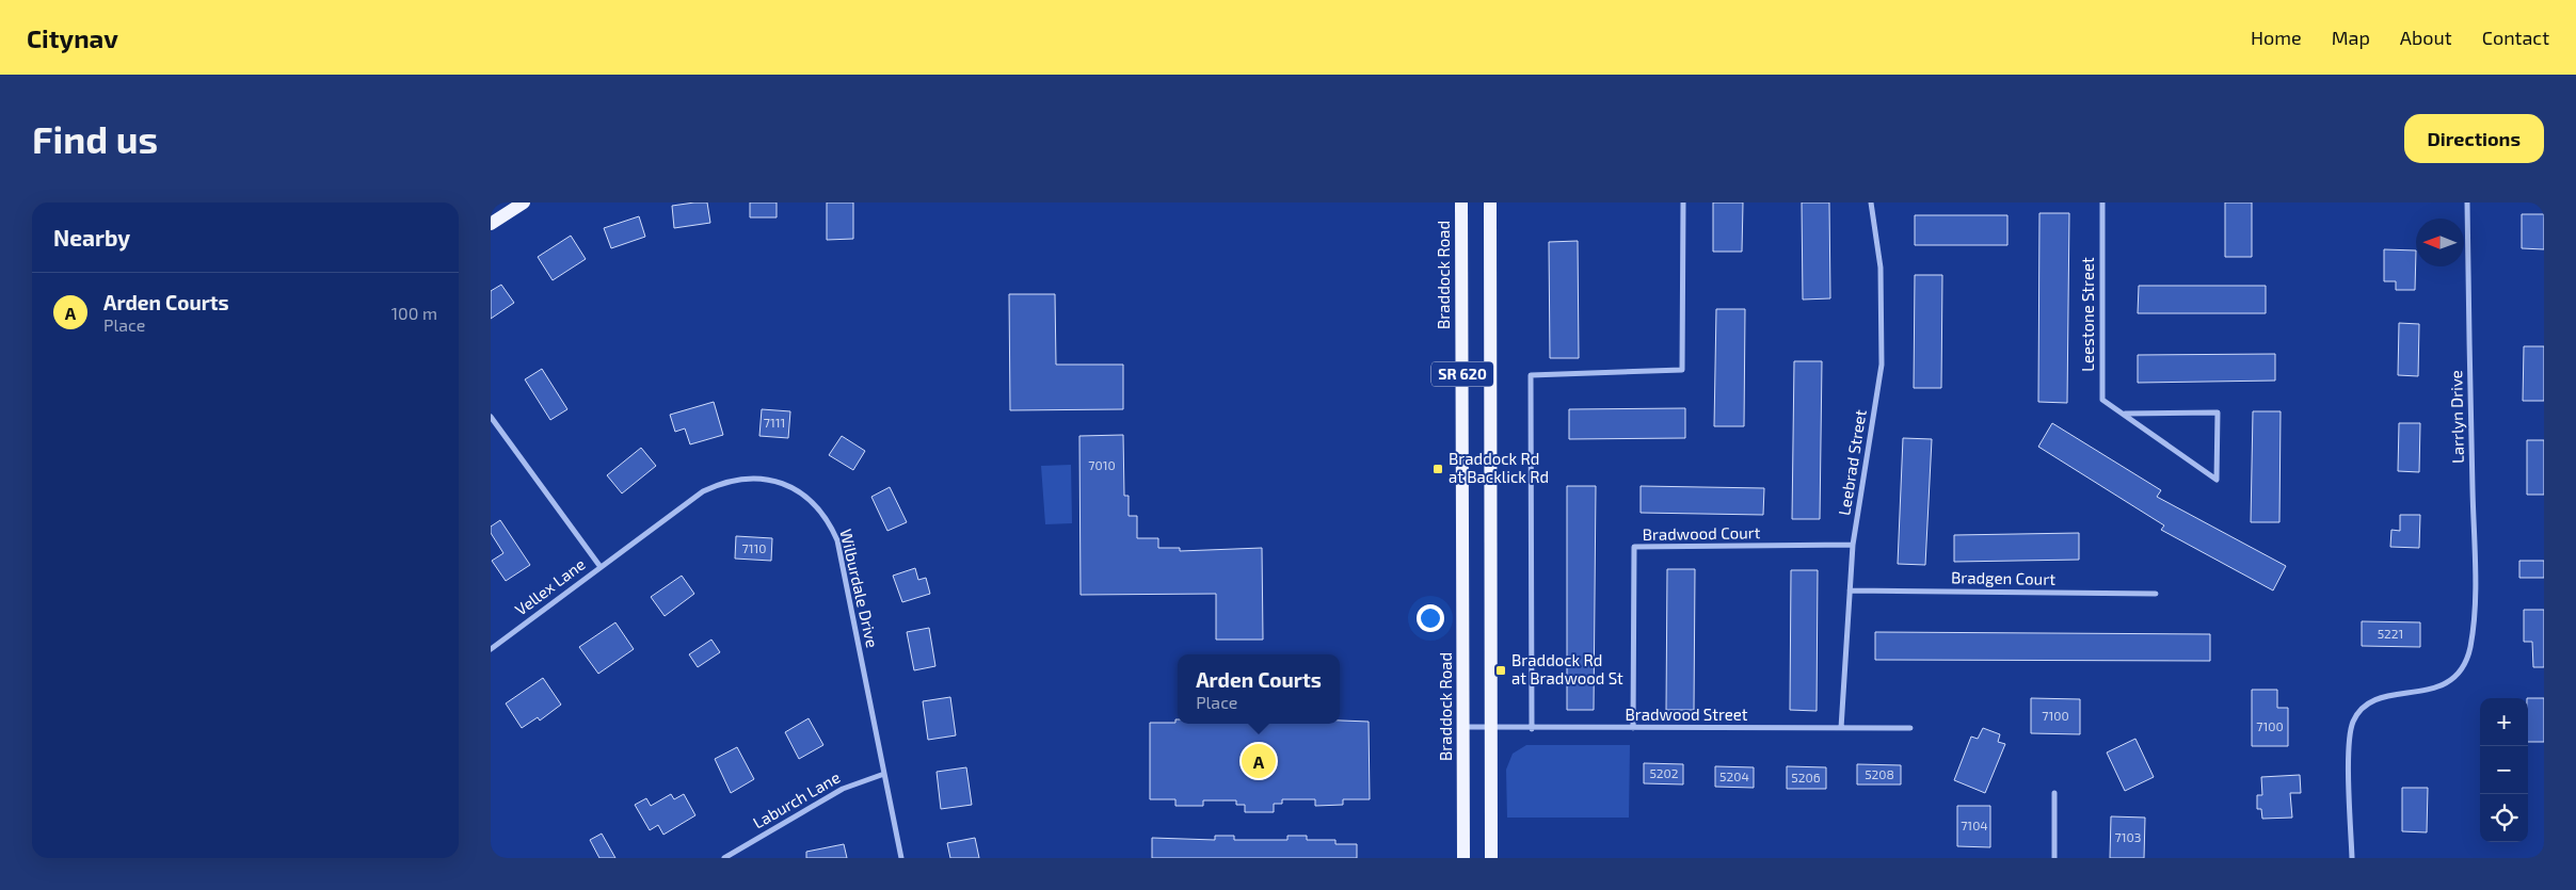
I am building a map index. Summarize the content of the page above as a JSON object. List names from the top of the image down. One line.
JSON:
{"streets":{"main road":["Braddock Road","SR 620"],"street":["Leestone Street","Larrlyn Drive","Leebrad Street","Bradwood Court","Bradgen Court","Vellex Lane","Wilburdale Drive","Bradwood Street","Laburch Lane"]},"crossings":[["Braddock Road","Bradwood Street"],["SR 620","Bradwood Street"],["Leebrad Street","Bradwood Court"],["Leebrad Street","Bradgen Court"],["Leebrad Street","Bradwood Street"],["Bradwood Court","Bradwood Street"],["Vellex Lane","Wilburdale Drive"],["Wilburdale Drive","Laburch Lane"]],"places":{"transit":["Braddock Rd at Backlick Rd","Braddock Rd at Bradwood St"]},"house_numbers":["7111","7010","7110","5221","7100","7100","5202","5208","5204","5206","7104","7103"],"north":"left","page":{"header":"Citynav","nav":["Home","Map","About","Contact"],"buttons":"Directions","title":"Find us","heading":"Nearby","list":[{"mark":"A","name":"Arden Courts","note":"Place","value":"100 m"}],"popup":["Arden Courts","Place"],"map_buttons":["+","−"],"pins":"A"}}
